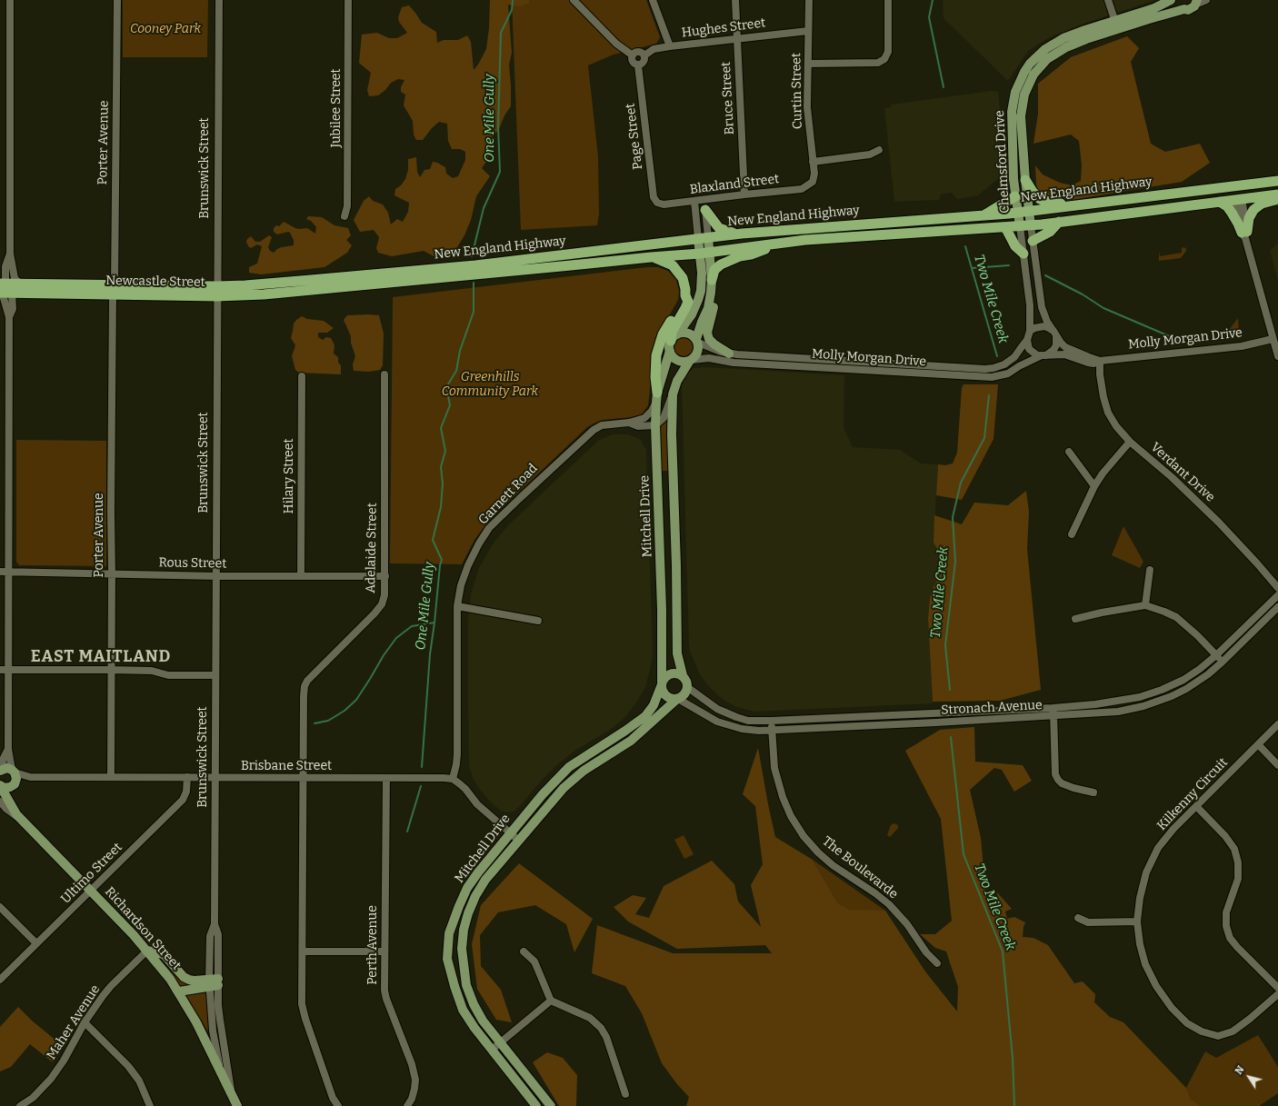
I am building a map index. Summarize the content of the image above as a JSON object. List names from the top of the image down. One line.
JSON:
{"streets":{"highway":["New England Highway","Newcastle Street"],"main road":["Chelmsford Drive","Brunswick Street","Mitchell Drive","Richardson Street"],"street":["Hughes Street","Curtin Street","Bruce Street","Jubilee Street","Page Street","Porter Avenue","Blaxland Street","Molly Morgan Drive","Verdant Drive","Hilary Street","Garnett Road","Adelaide Street","Rous Street","Stronach Avenue","Brisbane Street","Kilkenny Circuit","The Boulevarde","Ultimo Street","Perth Avenue","Maher Avenue"]},"crossings":[["Hughes Street","Curtin Street"],["Hughes Street","Bruce Street"],["Hughes Street","Page Street"],["Curtin Street","Blaxland Street"],["Bruce Street","Blaxland Street"],["Page Street","Blaxland Street"],["Porter Avenue","Newcastle Street"],["Porter Avenue","Rous Street"],["Porter Avenue","Brisbane Street"],["Chelmsford Drive","New England Highway"],["Chelmsford Drive","Molly Morgan Drive"],["Brunswick Street","Newcastle Street"],["Brunswick Street","Rous Street"],["Brunswick Street","Brisbane Street"],["Brunswick Street","Richardson Street"],["New England Highway","Newcastle Street"],["Molly Morgan Drive","Verdant Drive"],["Molly Morgan Drive","Mitchell Drive"],["Hilary Street","Rous Street"],["Garnett Road","Mitchell Drive"],["Garnett Road","Brisbane Street"],["Mitchell Drive","Stronach Avenue"],["Adelaide Street","Rous Street"],["Adelaide Street","Brisbane Street"],["Stronach Avenue","The Boulevarde"],["Brisbane Street","Ultimo Street"],["Brisbane Street","Perth Avenue"],["Ultimo Street","Richardson Street"],["Richardson Street","Maher Avenue"]],"districts":["EAST MAITLAND"],"water":["One Mile Gully","Two Mile Creek"],"parks":["Cooney Park","Greenhills Community Park"],"north":"top left"}
